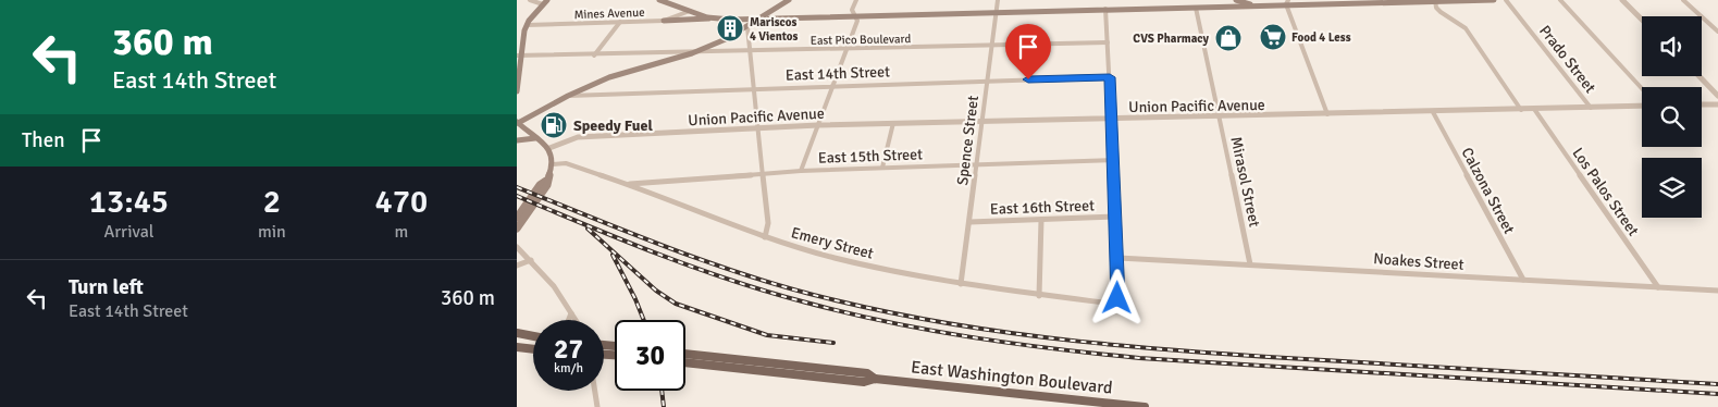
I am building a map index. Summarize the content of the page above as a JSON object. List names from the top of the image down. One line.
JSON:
{"streets":{"main road":["East Washington Boulevard"],"street":["Mines Avenue","East Pico Boulevard","Prado Street","East 14th Street","Union Pacific Avenue","Spence Street","East 15th Street","Mirasol Street","Calzona Street","Los Palos Street","East 16th Street","Emery Street","Noakes Street"]},"crossings":[["East Pico Boulevard","Spence Street"],["Prado Street","Union Pacific Avenue"],["East 14th Street","Spence Street"],["Union Pacific Avenue","Spence Street"],["Union Pacific Avenue","Mirasol Street"],["Union Pacific Avenue","Calzona Street"],["Union Pacific Avenue","Los Palos Street"],["Spence Street","East 15th Street"],["Spence Street","East 16th Street"],["Spence Street","Emery Street"],["East 15th Street","Emery Street"],["Mirasol Street","Noakes Street"],["Calzona Street","Noakes Street"],["Los Palos Street","Noakes Street"],["Emery Street","Noakes Street"]],"places":{"building":["Mariscos 4 Vientos"],"supermarket":["Food 4 Less"],"shop":["CVS Pharmacy"],"fuel station":["Speedy Fuel"]},"page":{"turn":["360 m","East 14th Street"],"then":"Then","eta":["13:45","Arrival","2","min","470","m"],"list":[{"name":"Turn left","note":"East 14th Street","value":"360 m"}],"speed":"27 km/h","limit":"30"}}
